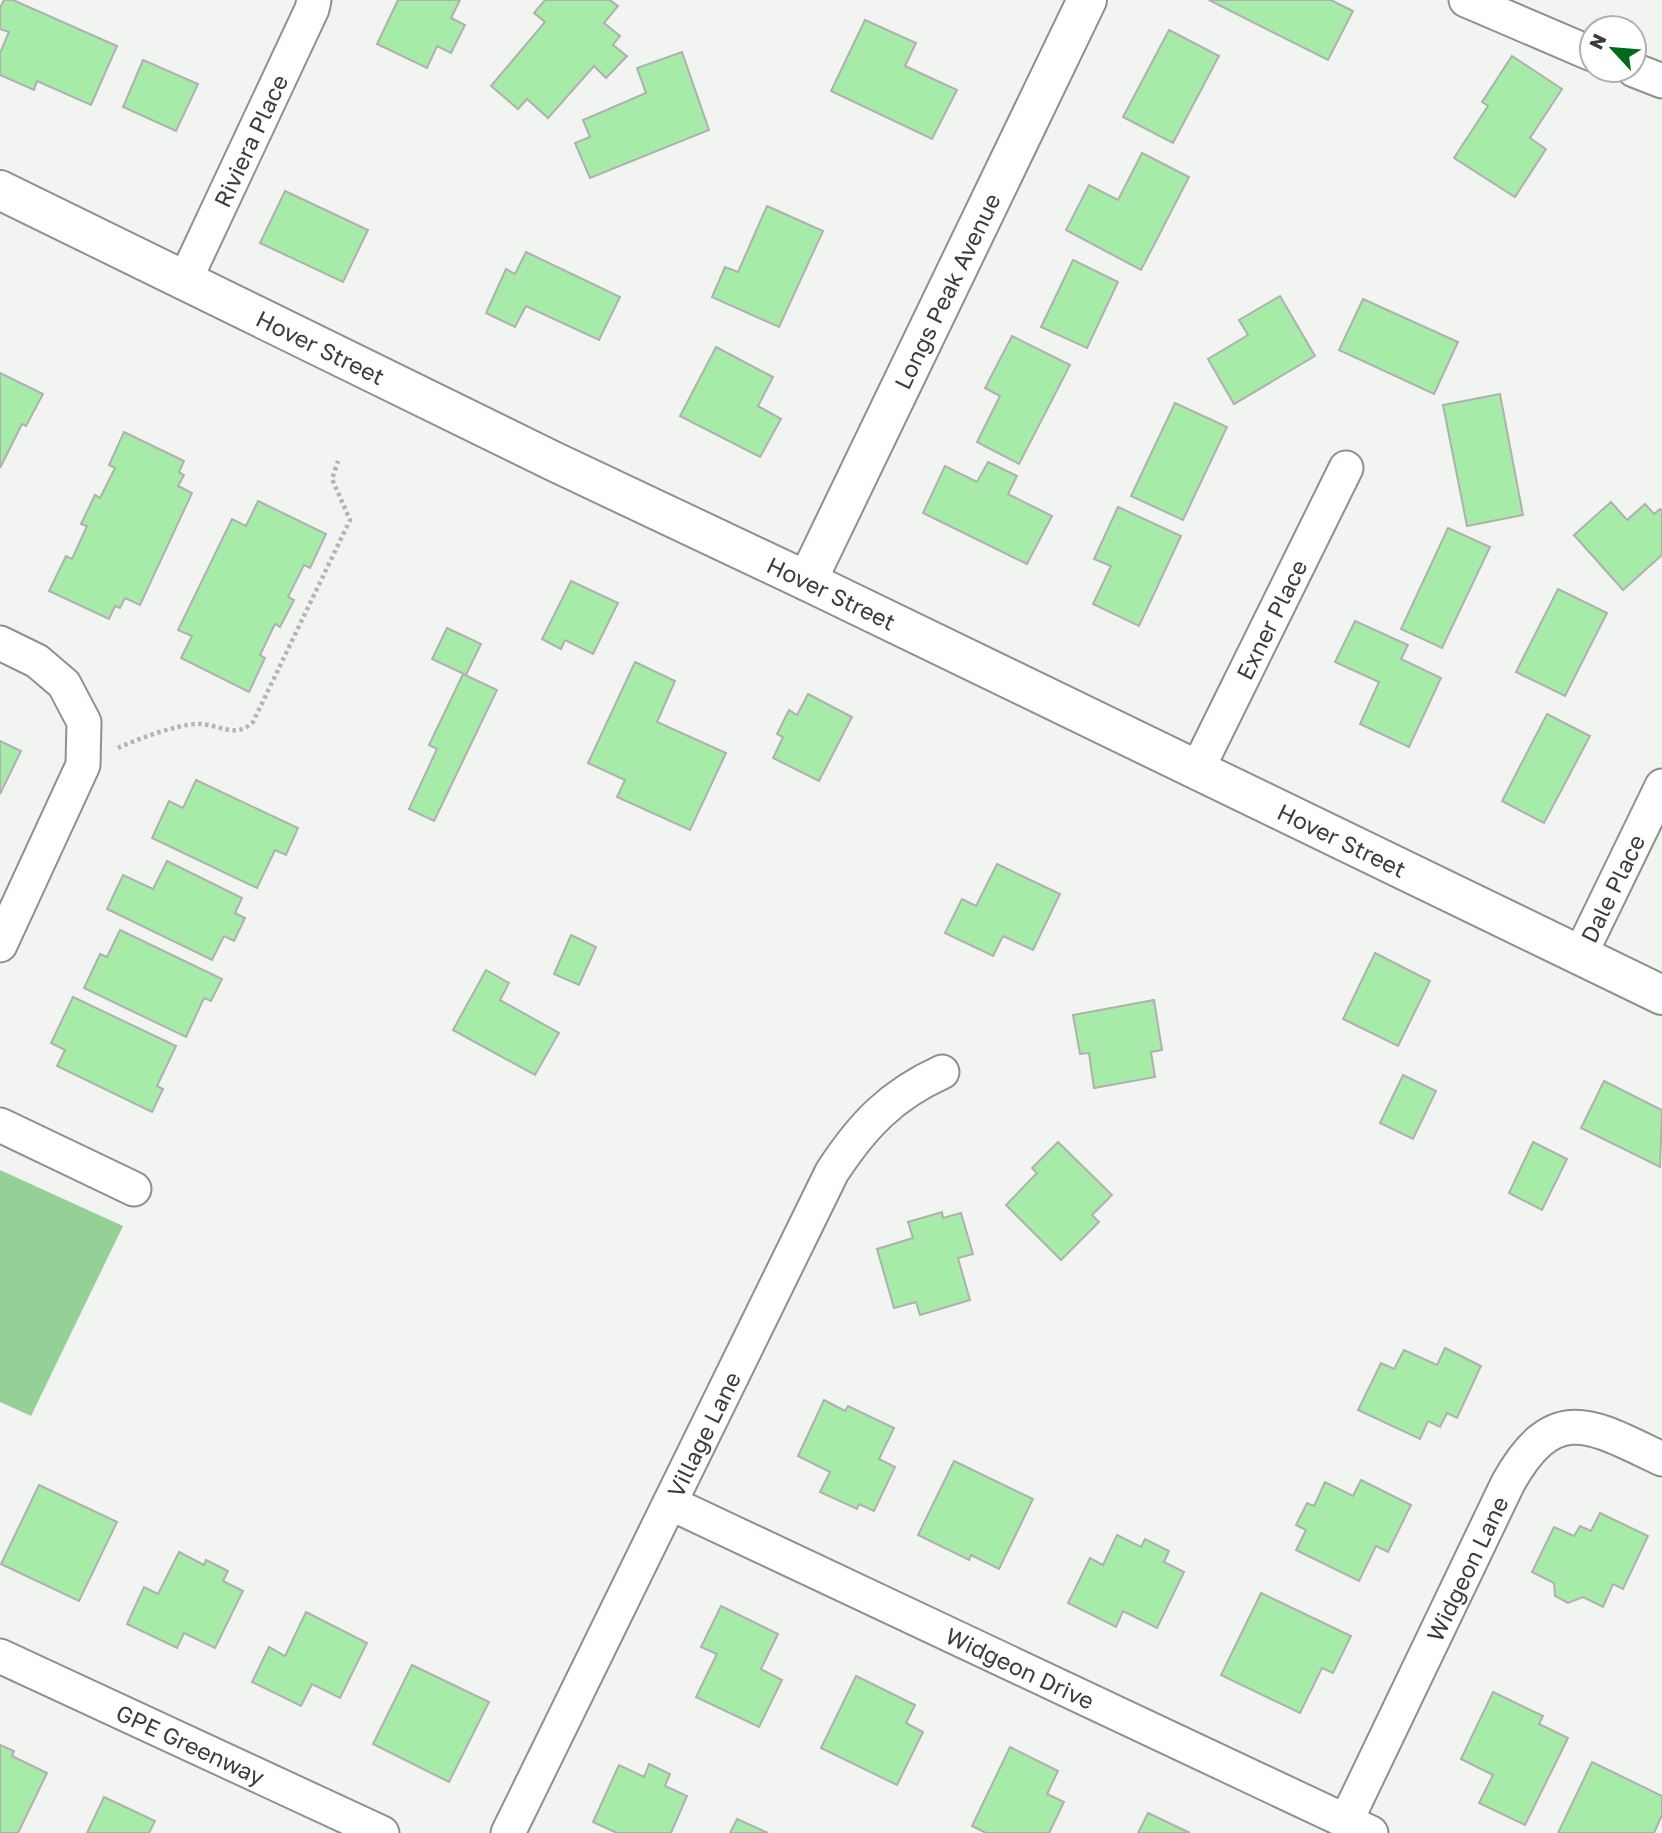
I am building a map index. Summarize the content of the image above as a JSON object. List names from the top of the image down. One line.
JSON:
{"streets":{"main road":["Longs Peak Avenue","Hover Street"],"street":["Riviera Place","Exner Place","Dale Place","Village Lane","Widgeon Lane","Widgeon Drive","GPE Greenway"]},"crossings":[["Riviera Place","Hover Street"],["Longs Peak Avenue","Hover Street"],["Hover Street","Exner Place"],["Hover Street","Dale Place"],["Village Lane","Widgeon Drive"],["Widgeon Lane","Widgeon Drive"]],"north":"top left"}
